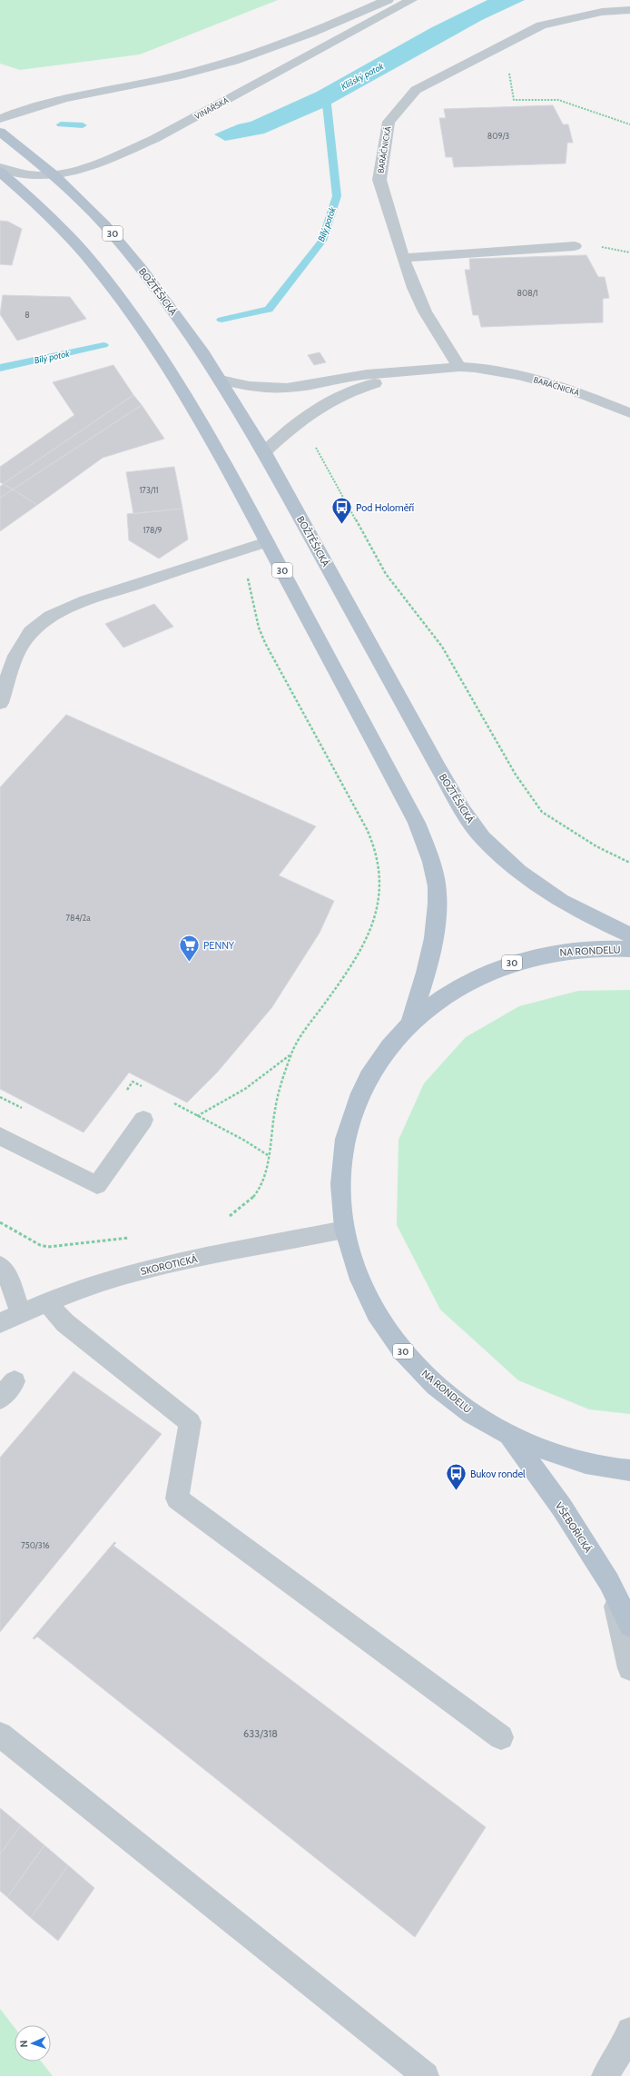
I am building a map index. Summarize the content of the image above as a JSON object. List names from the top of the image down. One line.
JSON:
{"streets":{"main road":["30","BOŽTĚŠICKÁ","NA RONDELU","VŠEBOŘICKÁ"],"street":["VINAŘSKÁ","BARÁČNICKÁ","SKOROTICKÁ"]},"crossings":[["VINAŘSKÁ","BOŽTĚŠICKÁ"],["BARÁČNICKÁ","BOŽTĚŠICKÁ"],["30","NA RONDELU"],["NA RONDELU","SKOROTICKÁ"],["NA RONDELU","VŠEBOŘICKÁ"]],"water":["Klíšský potok","Bílý potok"],"places":{"bus stop":["Pod Holoměří","Bukov rondel"],"supermarket":["PENNY"]},"house_numbers":["809/3","808/1","8","173/11","178/9","784/2a","750/316","633/318"],"north":"left"}
